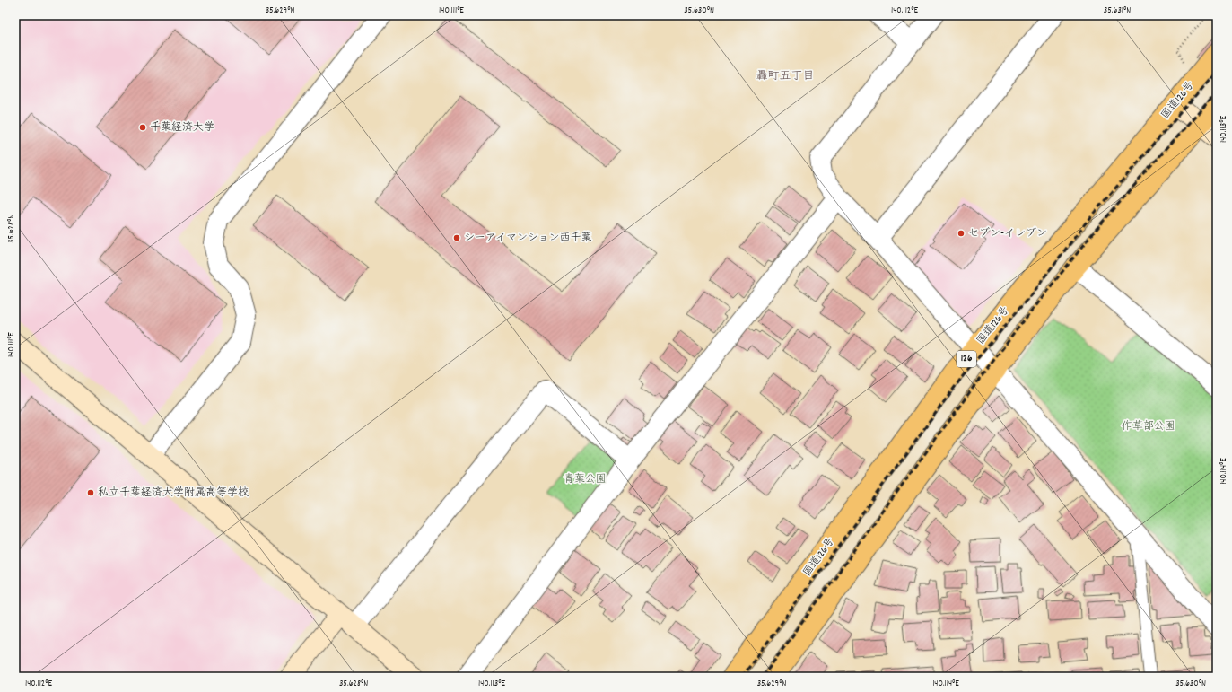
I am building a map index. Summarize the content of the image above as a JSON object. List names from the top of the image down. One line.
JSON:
{"streets":{"highway":["国道126号","126"]},"districts":["轟町五丁目"],"parks":["作草部公園","青葉公園"],"places":["千葉経済大学","セブン-イレブン","シーアイマンション西千葉","私立千葉経済大学附属高等学校"],"coordinates":["35.629°N","140.111°E","35.630°N","140.112°E","35.631°N","140.113°E","35.628°N","140.114°E"]}
